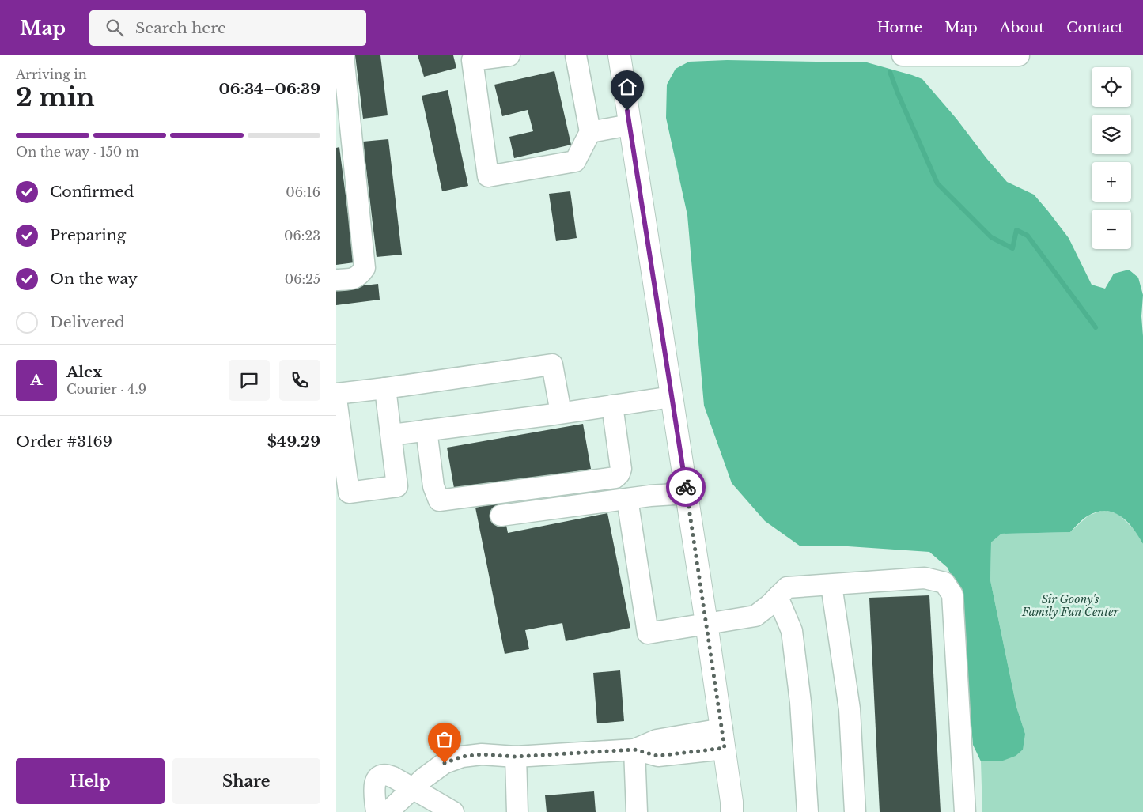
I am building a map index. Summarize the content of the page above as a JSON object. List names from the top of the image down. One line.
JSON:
{"parks":["Sir Goony's Family Fun Center"],"page":{"header":"Map","search":"Search here","nav":["Home","Map","About","Contact"],"heading":["2 min","Arriving in","06:34–06:39"],"panel":["Alex","Courier · 4.9","Order #3169","$49.29"],"map_buttons":["+","−"],"bar":"On the way · 150 m","list":[["Confirmed","06:16"],["Preparing","06:23"],["On the way","06:25"],"Delivered"],"round":"A","buttons":["Help","Share"]}}
